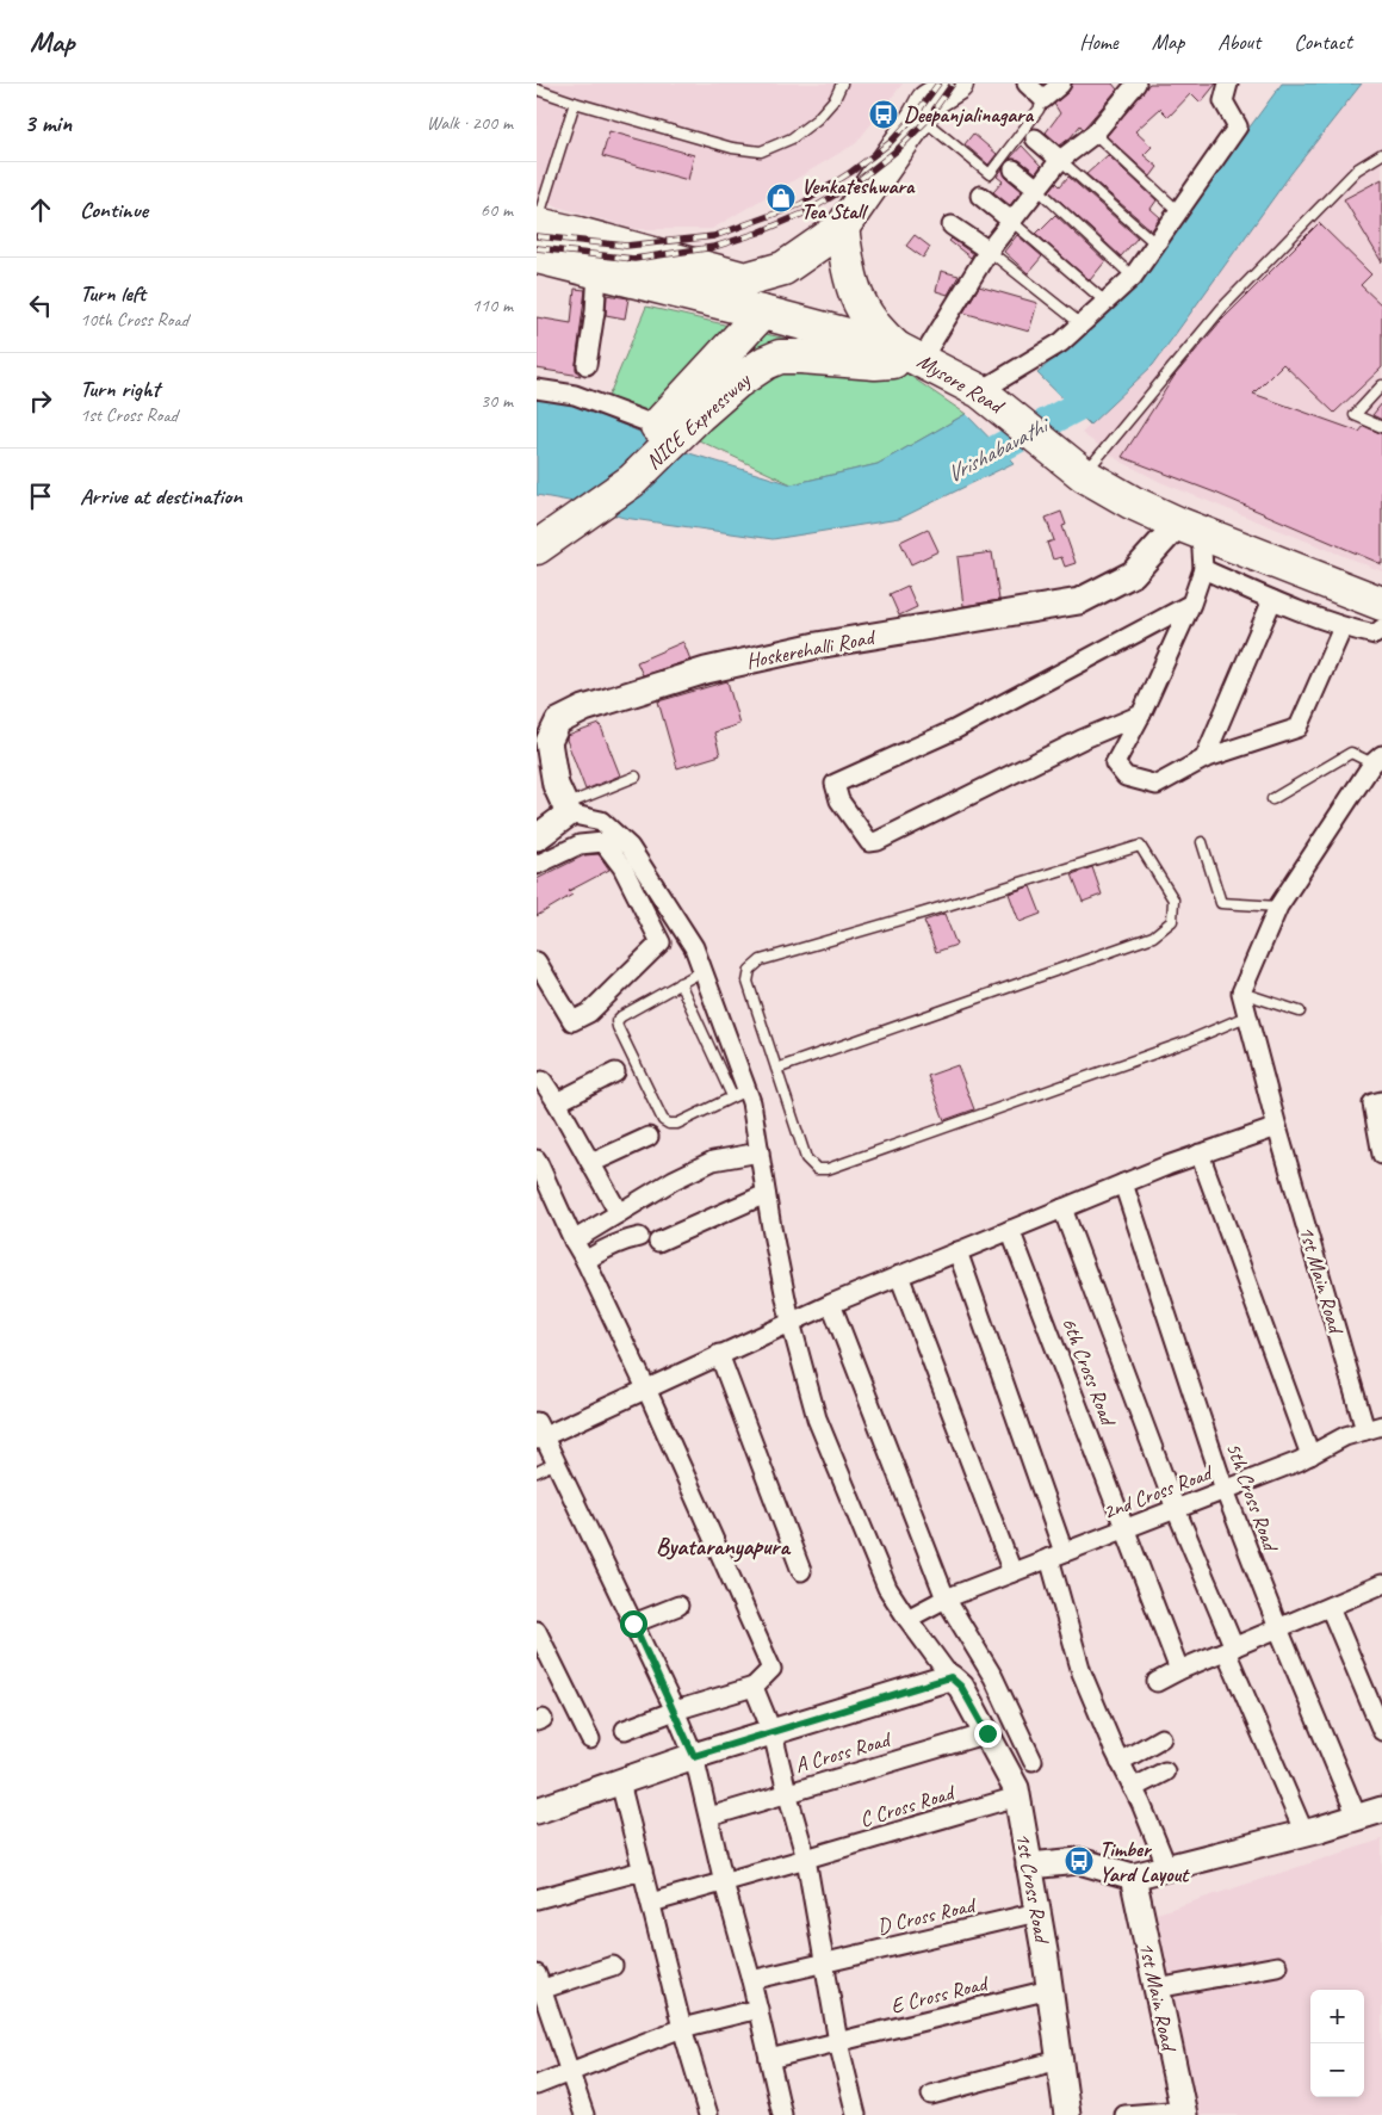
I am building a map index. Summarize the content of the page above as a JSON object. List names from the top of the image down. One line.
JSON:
{"streets":{"highway":["Mysore Road","NICE Expressway"],"street":["Hoskerehalli Road","1st Main Road","6th Cross Road","2nd Cross Road","5th Cross Road","A Cross Road","C Cross Road","1st Cross Road","D Cross Road","E Cross Road"]},"crossings":[["Mysore Road","NICE Expressway"],["Mysore Road","Hoskerehalli Road"],["1st Main Road","2nd Cross Road"],["6th Cross Road","2nd Cross Road"],["2nd Cross Road","5th Cross Road"],["A Cross Road","1st Cross Road"],["C Cross Road","1st Cross Road"],["1st Cross Road","D Cross Road"],["1st Cross Road","E Cross Road"]],"districts":["Byataranyapura"],"water":["Vrishabavathi"],"places":{"bus stop":["Deepanjalinagara","Timber Yard Layout"],"shop":["Venkateshwara Tea Stall"]},"page":{"header":"Map","nav":["Home","Map","About","Contact"],"heading":["3 min","Walk · 200 m"],"list":[["Continue","60 m"],["Turn left","10th Cross Road","110 m"],["Turn right","1st Cross Road","30 m"],"Arrive at destination"],"map_buttons":["+","−"]}}
